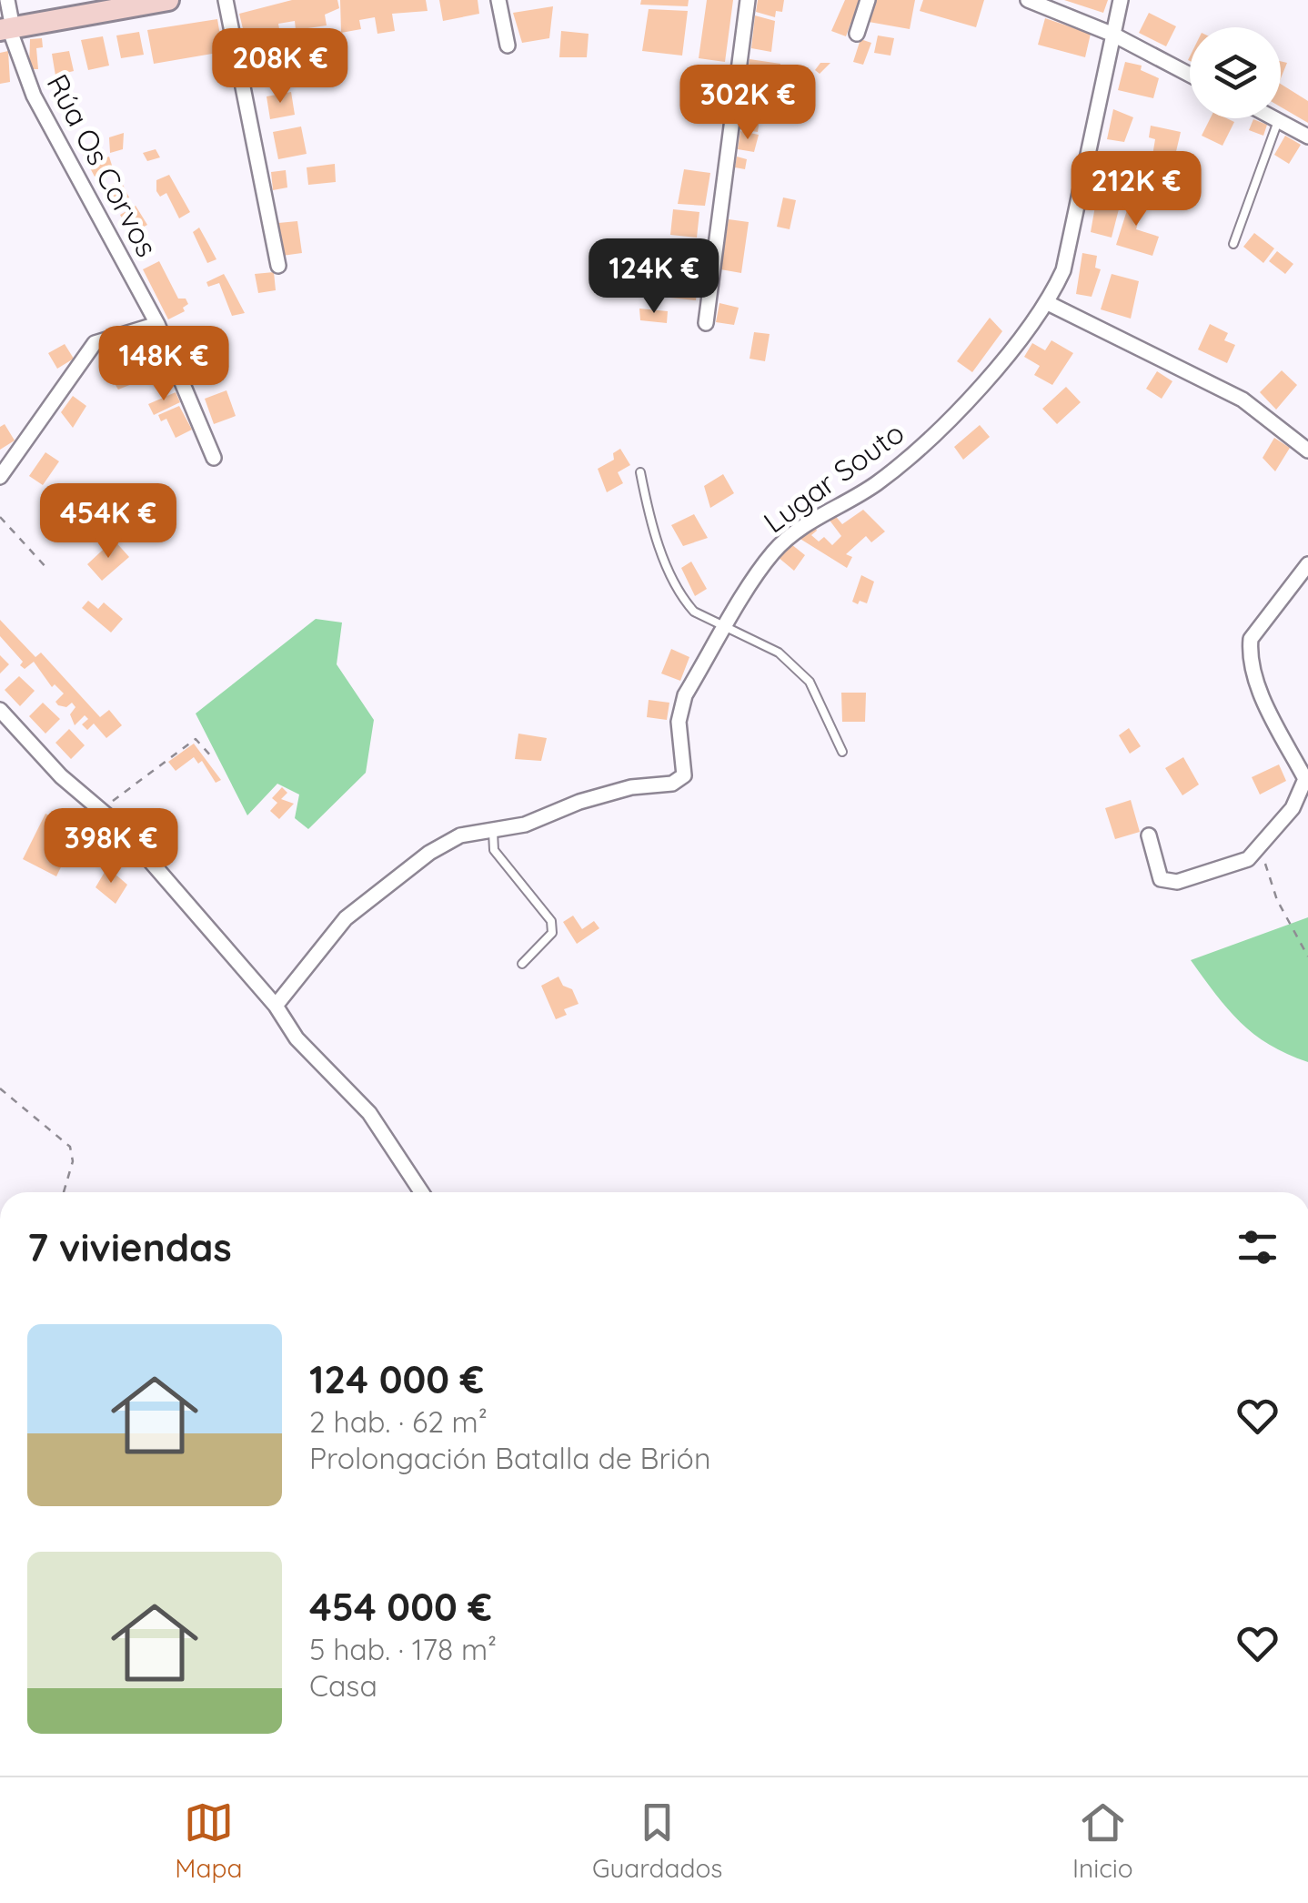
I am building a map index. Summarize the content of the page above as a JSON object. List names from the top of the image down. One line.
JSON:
{"streets":{"street":["Rúa Os Corvos","Lugar Souto"]},"page":{"price":["208K €","302K €","212K €","124K €","148K €","454K €","398K €"],"heading":"7 viviendas","list":[{"name":"124 000 €","note":"2 hab. · 62 m² · Prolongación Batalla de Brión"},{"name":"454 000 €","note":"5 hab. · 178 m² · Casa"}],"tabs":["Mapa","Guardados","Inicio"]}}
